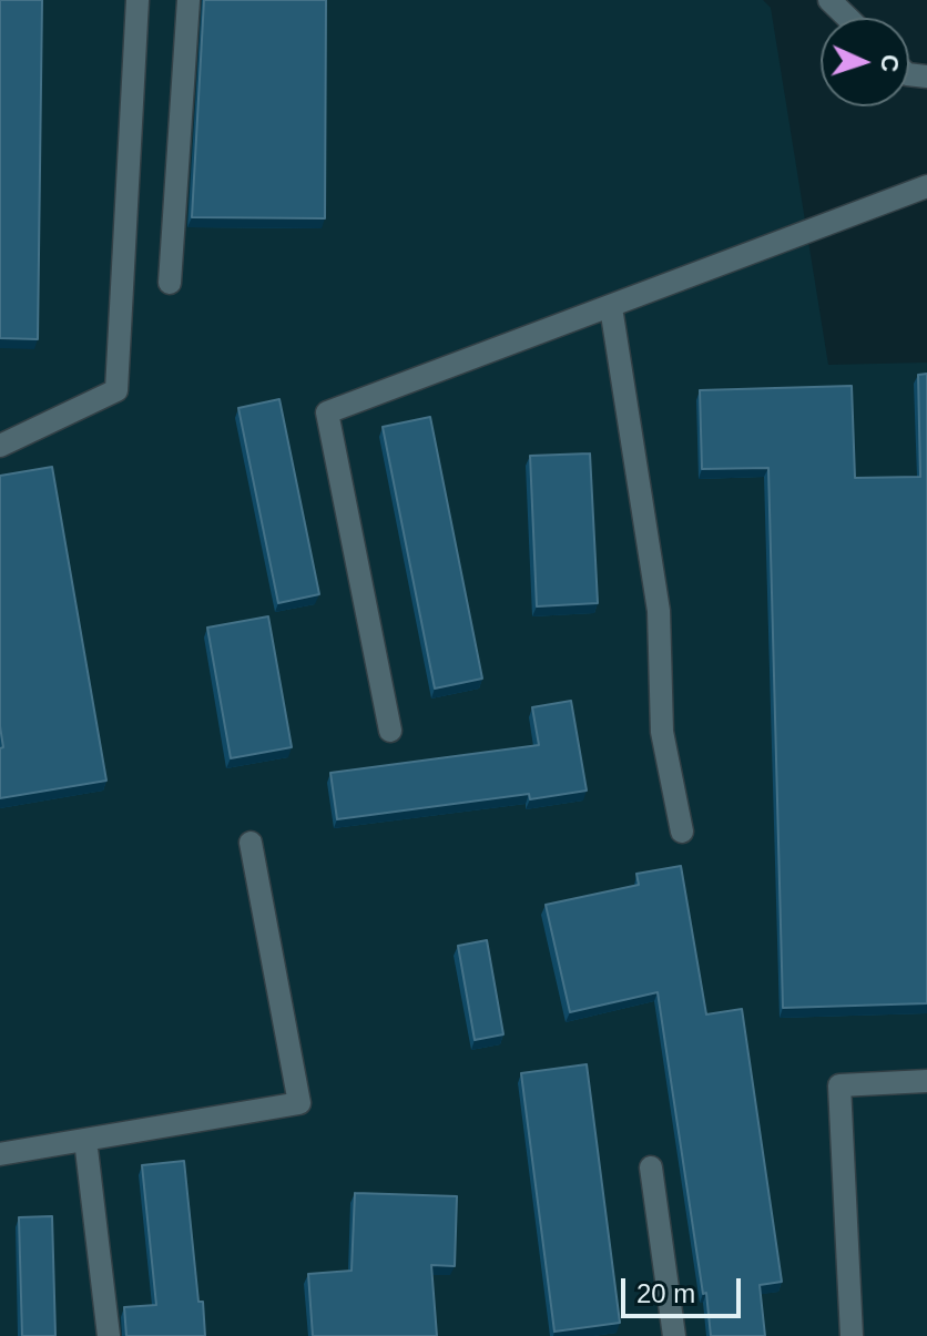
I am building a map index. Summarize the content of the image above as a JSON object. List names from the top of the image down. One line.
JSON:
{"scale_bar":"20 m","north":"right"}
